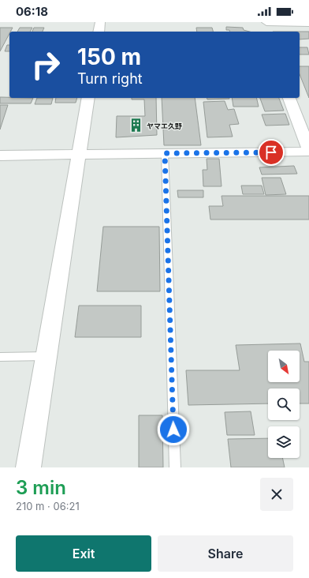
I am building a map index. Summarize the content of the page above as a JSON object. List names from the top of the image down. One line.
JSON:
{"places":{"building":["ヤマエ久野"]},"north":"bottom right","page":{"status":"06:18","turn":["150 m","Turn right"],"heading":["3 min","210 m · 06:21"],"buttons":["Exit","Share"]}}
